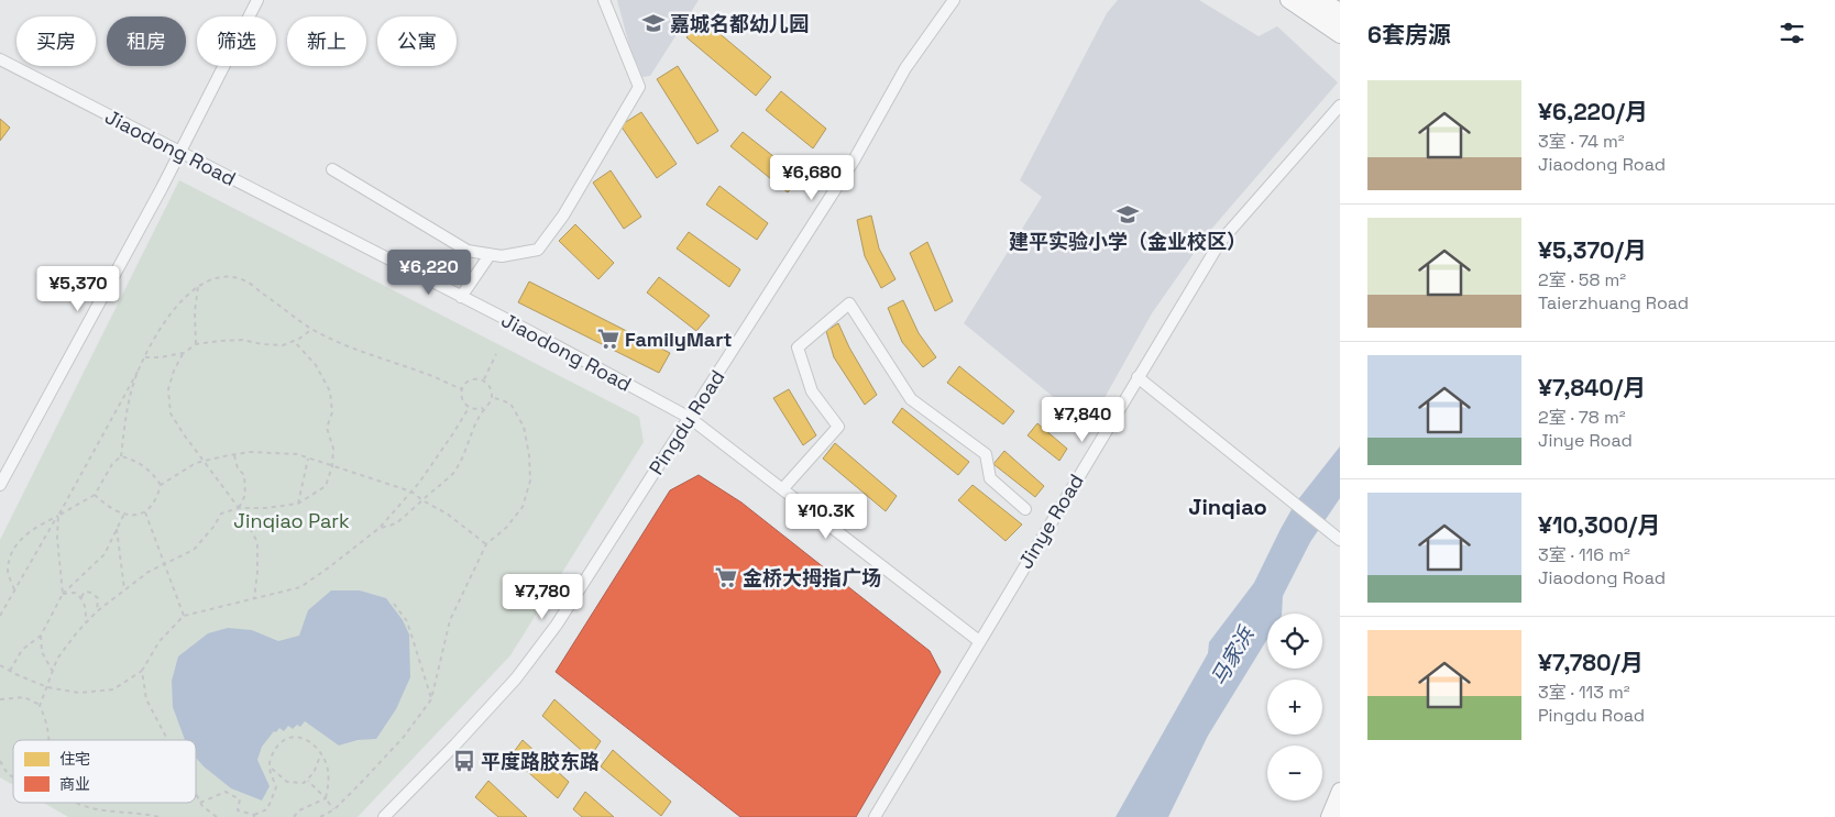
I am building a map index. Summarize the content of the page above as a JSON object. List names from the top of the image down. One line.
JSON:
{"streets":{"street":["Jiaodong Road","Pingdu Road","Jinye Road"]},"crossings":[["Jiaodong Road","Pingdu Road"],["Jiaodong Road","Jinye Road"]],"districts":["Jinqiao"],"water":["马家浜"],"parks":["Jinqiao Park"],"places":{"school or university":["嘉城名都幼儿园","建平实验小学（金业校区）"],"supermarket":["FamilyMart","金桥大拇指广场"],"bus stop":["平度路胶东路"]},"legend":["住宅","商业"],"page":{"heading":"6套房源","chip":["买房","租房","筛选","新上","公寓"],"list":[{"name":"¥6,220/月","note":"3室 · 74 m² · Jiaodong Road"},{"name":"¥5,370/月","note":"2室 · 58 m² · Taierzhuang Road"},{"name":"¥7,840/月","note":"2室 · 78 m² · Jinye Road"},{"name":"¥10,300/月","note":"3室 · 116 m² · Jiaodong Road"},{"name":"¥7,780/月","note":"3室 · 113 m² · Pingdu Road"}],"price":["¥6,680","¥6,220","¥5,370","¥7,840","¥10.3K","¥7,780"],"map_buttons":["+","−"]}}
